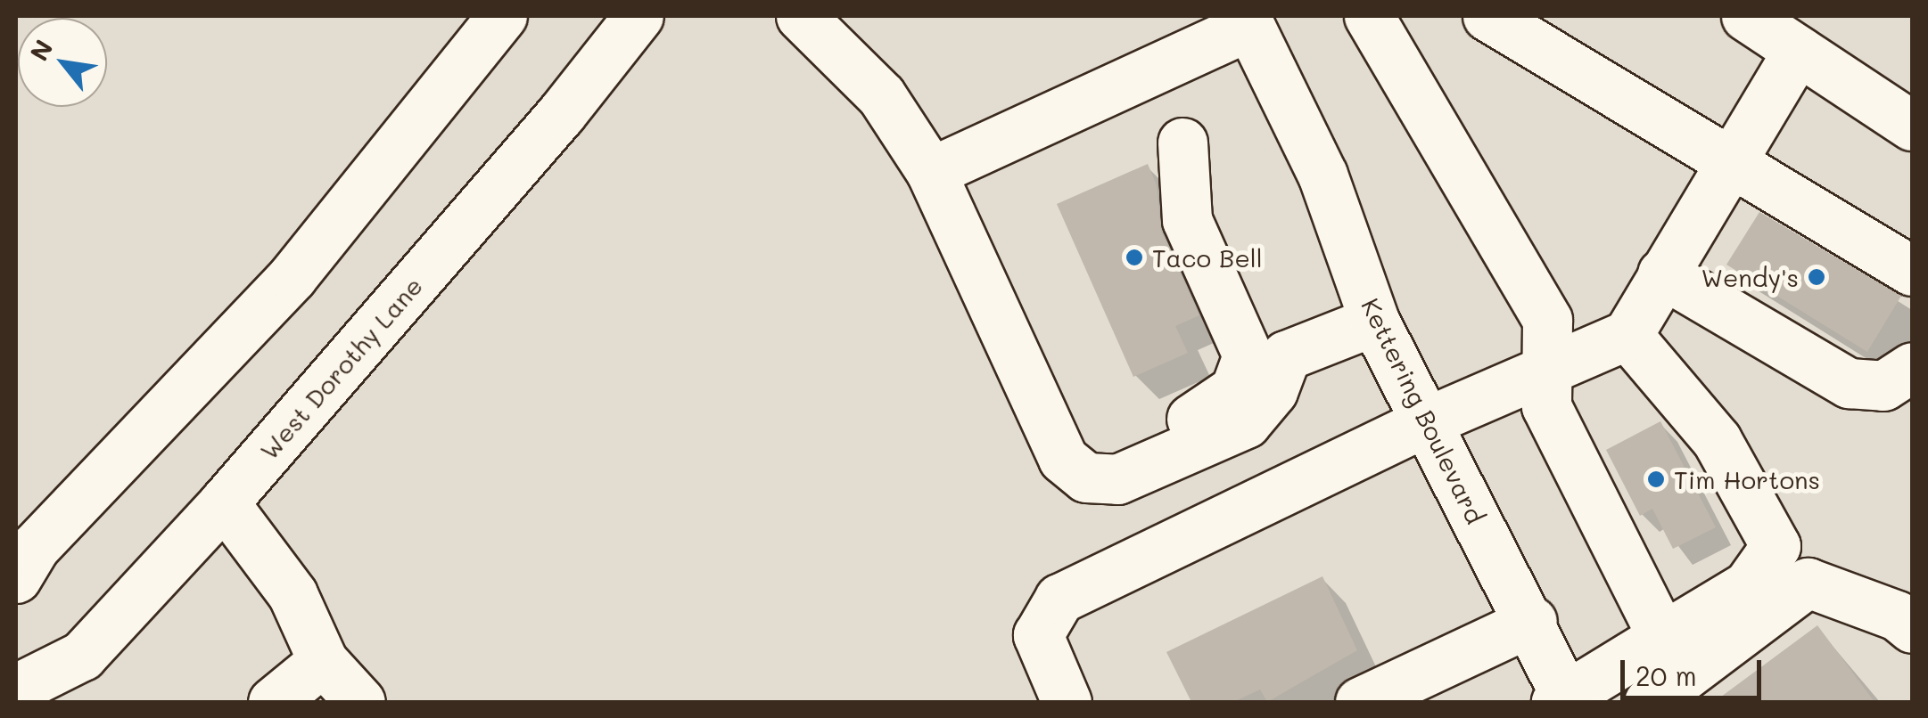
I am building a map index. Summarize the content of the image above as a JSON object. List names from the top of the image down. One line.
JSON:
{"streets":{"main road":["West Dorothy Lane","Kettering Boulevard"]},"places":["Taco Bell","Wendy's","Tim Hortons"],"scale_bar":"20 m","north":"top left"}
